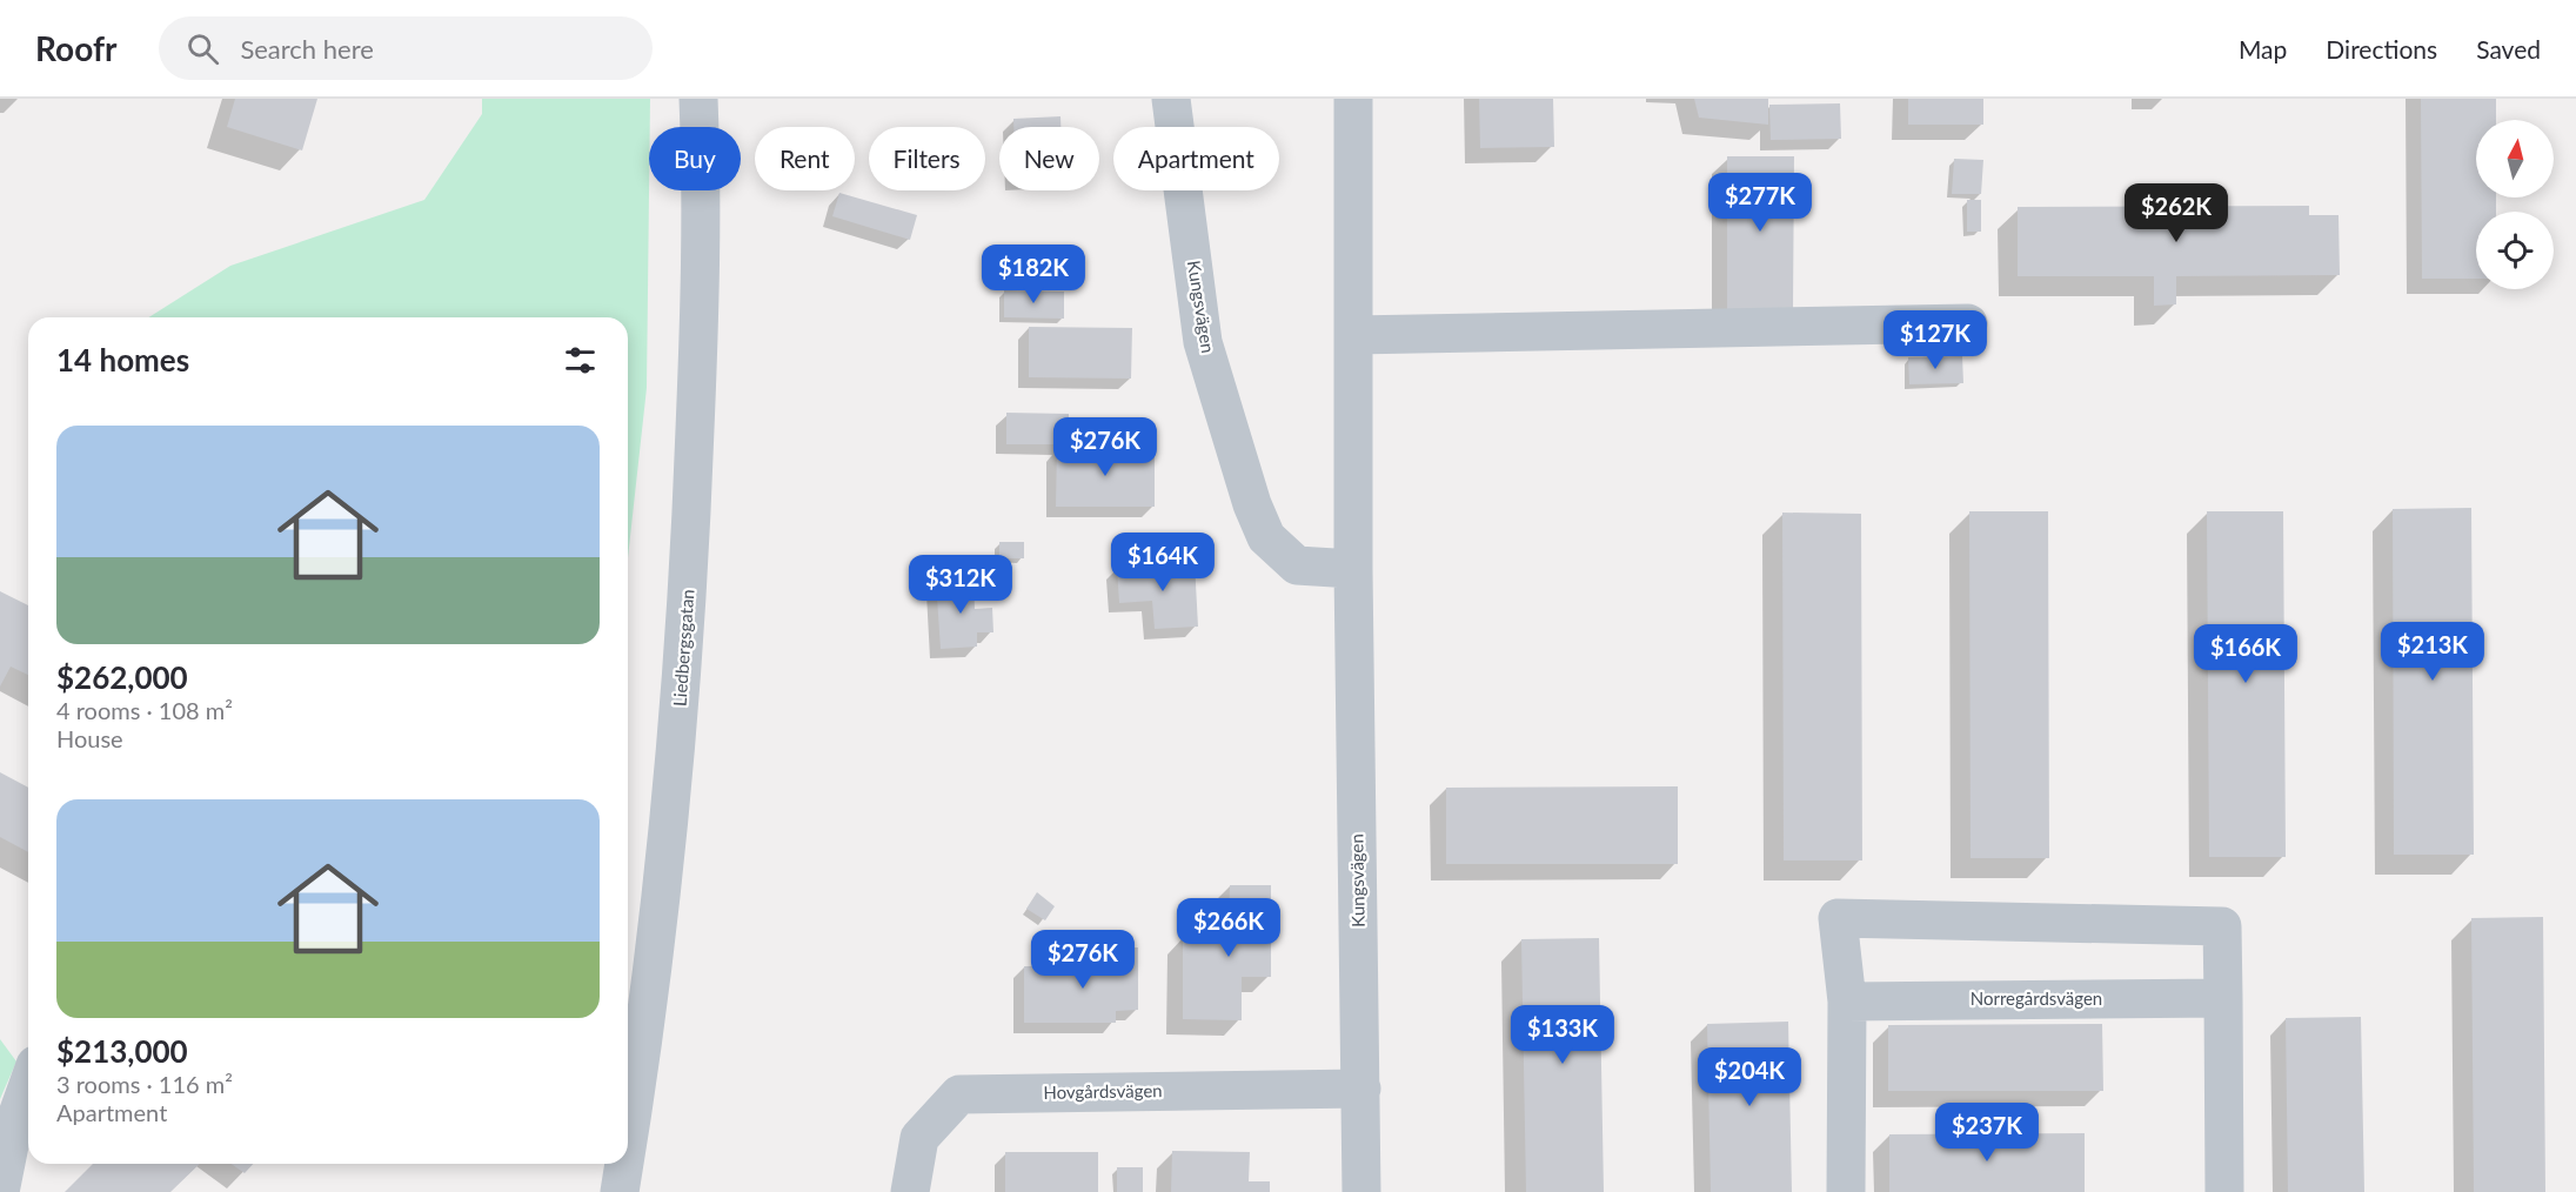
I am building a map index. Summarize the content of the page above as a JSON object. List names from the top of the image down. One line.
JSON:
{"streets":{"street":["Kungsvägen","Liedbergsgatan","Norregårdsvägen","Hovgårdsvägen"]},"crossings":[["Kungsvägen","Hovgårdsvägen"]],"north":"top","page":{"header":"Roofr","search":"Search here","nav":["Map","Directions","Saved"],"chip":["Buy","Rent","Filters","New","Apartment"],"price":["$277K","$262K","$182K","$127K","$276K","$164K","$312K","$213K","$166K","$266K","$276K","$133K","$204K","$237K"],"heading":"14 homes","list":[{"name":"$262,000","note":"4 rooms · 108 m² · House"},{"name":"$213,000","note":"3 rooms · 116 m² · Apartment"}]}}
